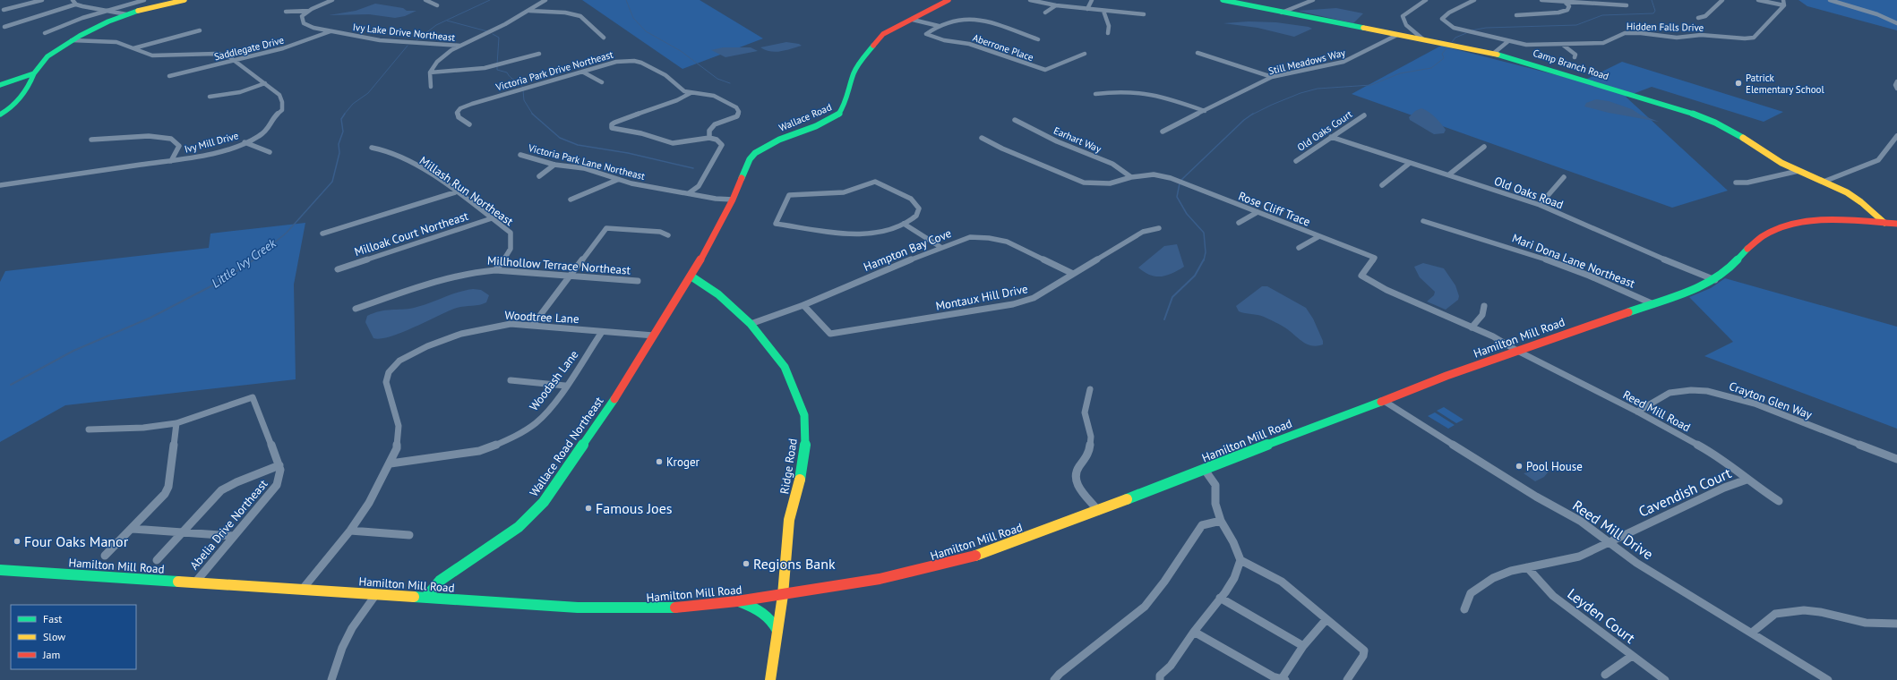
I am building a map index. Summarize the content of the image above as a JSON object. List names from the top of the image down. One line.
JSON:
{"streets":{"street":["Hidden Falls Drive","Ivy Lake Drive Northeast","Aberrone Place","Saddlegate Drive","Still Meadows Way","Camp Branch Road","Victoria Park Drive Northeast","Wallace Road","Old Oaks Court","Earhart Way","Ivy Mill Drive","Victoria Park Lane Northeast","Millash Run Northeast","Old Oaks Road","Rose Cliff Trace","Milloak Court Northeast","Hampton Bay Cove","Mari Dona Lane Northeast","Millhollow Terrace Northeast","Montaux Hill Drive","Woodtree Lane","Hamilton Mill Road","Woodash Lane","Crayton Glen Way","Reed Mill Road","Wallace Road Northeast","Ridge Road","Cavendish Court","Abelia Drive Northeast","Reed Mill Drive","Leyden Court"]},"crossings":[["Ivy Lake Drive Northeast","Saddlegate Drive"],["Saddlegate Drive","Ivy Mill Drive"],["Still Meadows Way","Camp Branch Road"],["Camp Branch Road","Hamilton Mill Road"],["Wallace Road","Victoria Park Lane Northeast"],["Wallace Road","Wallace Road Northeast"],["Wallace Road","Ridge Road"],["Old Oaks Court","Old Oaks Road"],["Earhart Way","Rose Cliff Trace"],["Millash Run Northeast","Milloak Court Northeast"],["Millash Run Northeast","Millhollow Terrace Northeast"],["Old Oaks Road","Hamilton Mill Road"],["Rose Cliff Trace","Hamilton Mill Road"],["Rose Cliff Trace","Reed Mill Road"],["Hampton Bay Cove","Montaux Hill Drive"],["Hampton Bay Cove","Ridge Road"],["Mari Dona Lane Northeast","Hamilton Mill Road"],["Woodtree Lane","Hamilton Mill Road"],["Woodtree Lane","Woodash Lane"],["Woodtree Lane","Wallace Road Northeast"],["Hamilton Mill Road","Reed Mill Road"],["Hamilton Mill Road","Wallace Road Northeast"],["Hamilton Mill Road","Ridge Road"],["Hamilton Mill Road","Abelia Drive Northeast"],["Hamilton Mill Road","Reed Mill Drive"],["Crayton Glen Way","Reed Mill Road"],["Reed Mill Road","Cavendish Court"],["Wallace Road Northeast","Ridge Road"],["Cavendish Court","Reed Mill Drive"],["Cavendish Court","Leyden Court"]],"water":["Little Ivy Creek"],"places":["Patrick Elementary School","Kroger","Pool House","Famous Joes","Four Oaks Manor","Regions Bank"],"legend":["Fast","Slow","Jam"]}
